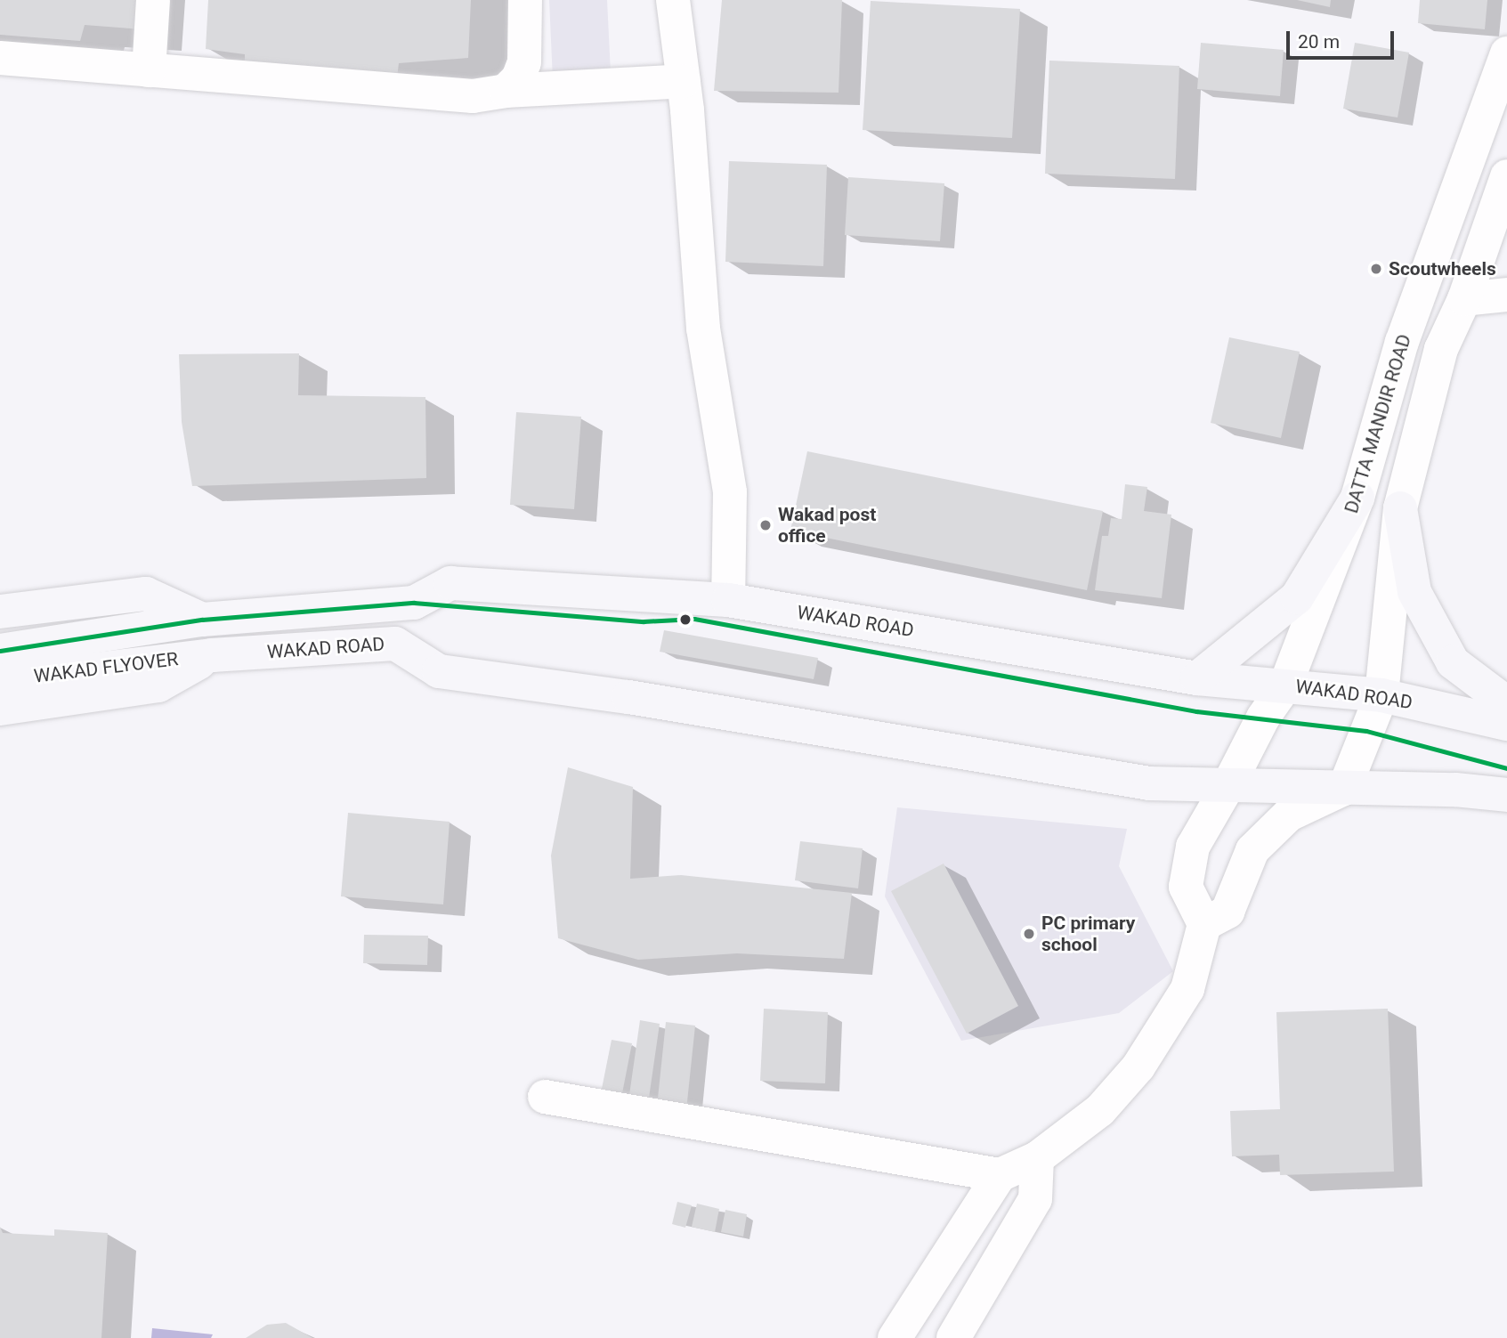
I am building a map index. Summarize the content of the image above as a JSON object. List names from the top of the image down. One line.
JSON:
{"streets":{"main road":["WAKAD ROAD","WAKAD FLYOVER"],"street":["DATTA MANDIR ROAD"]},"crossings":[["DATTA MANDIR ROAD","WAKAD ROAD"],["WAKAD ROAD","WAKAD FLYOVER"]],"places":["Scoutwheels","Wakad post office","PC primary school"],"scale_bar":"20 m"}
